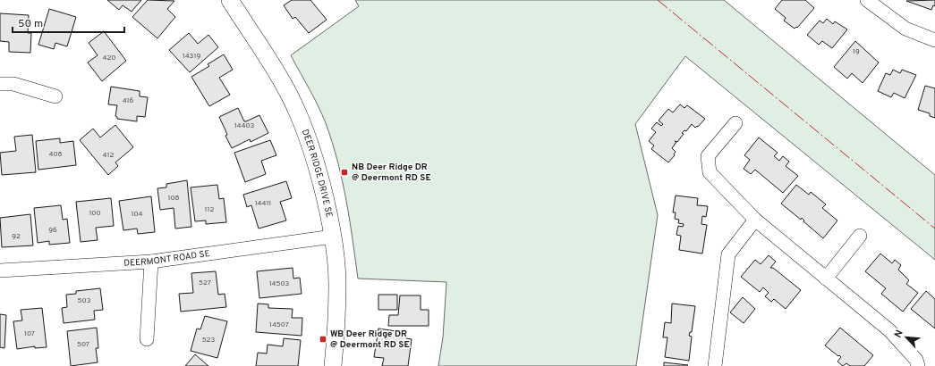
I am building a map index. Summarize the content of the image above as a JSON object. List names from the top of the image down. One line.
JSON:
{"streets":{"street":["DEER RIDGE DRIVE SE","DEERMONT ROAD SE"]},"crossings":[["DEER RIDGE DRIVE SE","DEERMONT ROAD SE"]],"places":{"transit":["NB Deer Ridge DR @ Deermont RD SE","WB Deer Ridge DR @ Deermont RD SE"]},"house_numbers":["19","14319","420","416","14403","408","412","108","14411","112","100","104","96","92","527","14503","503","14507","107","523","507"],"scale_bar":"50 m","north":"top left"}
